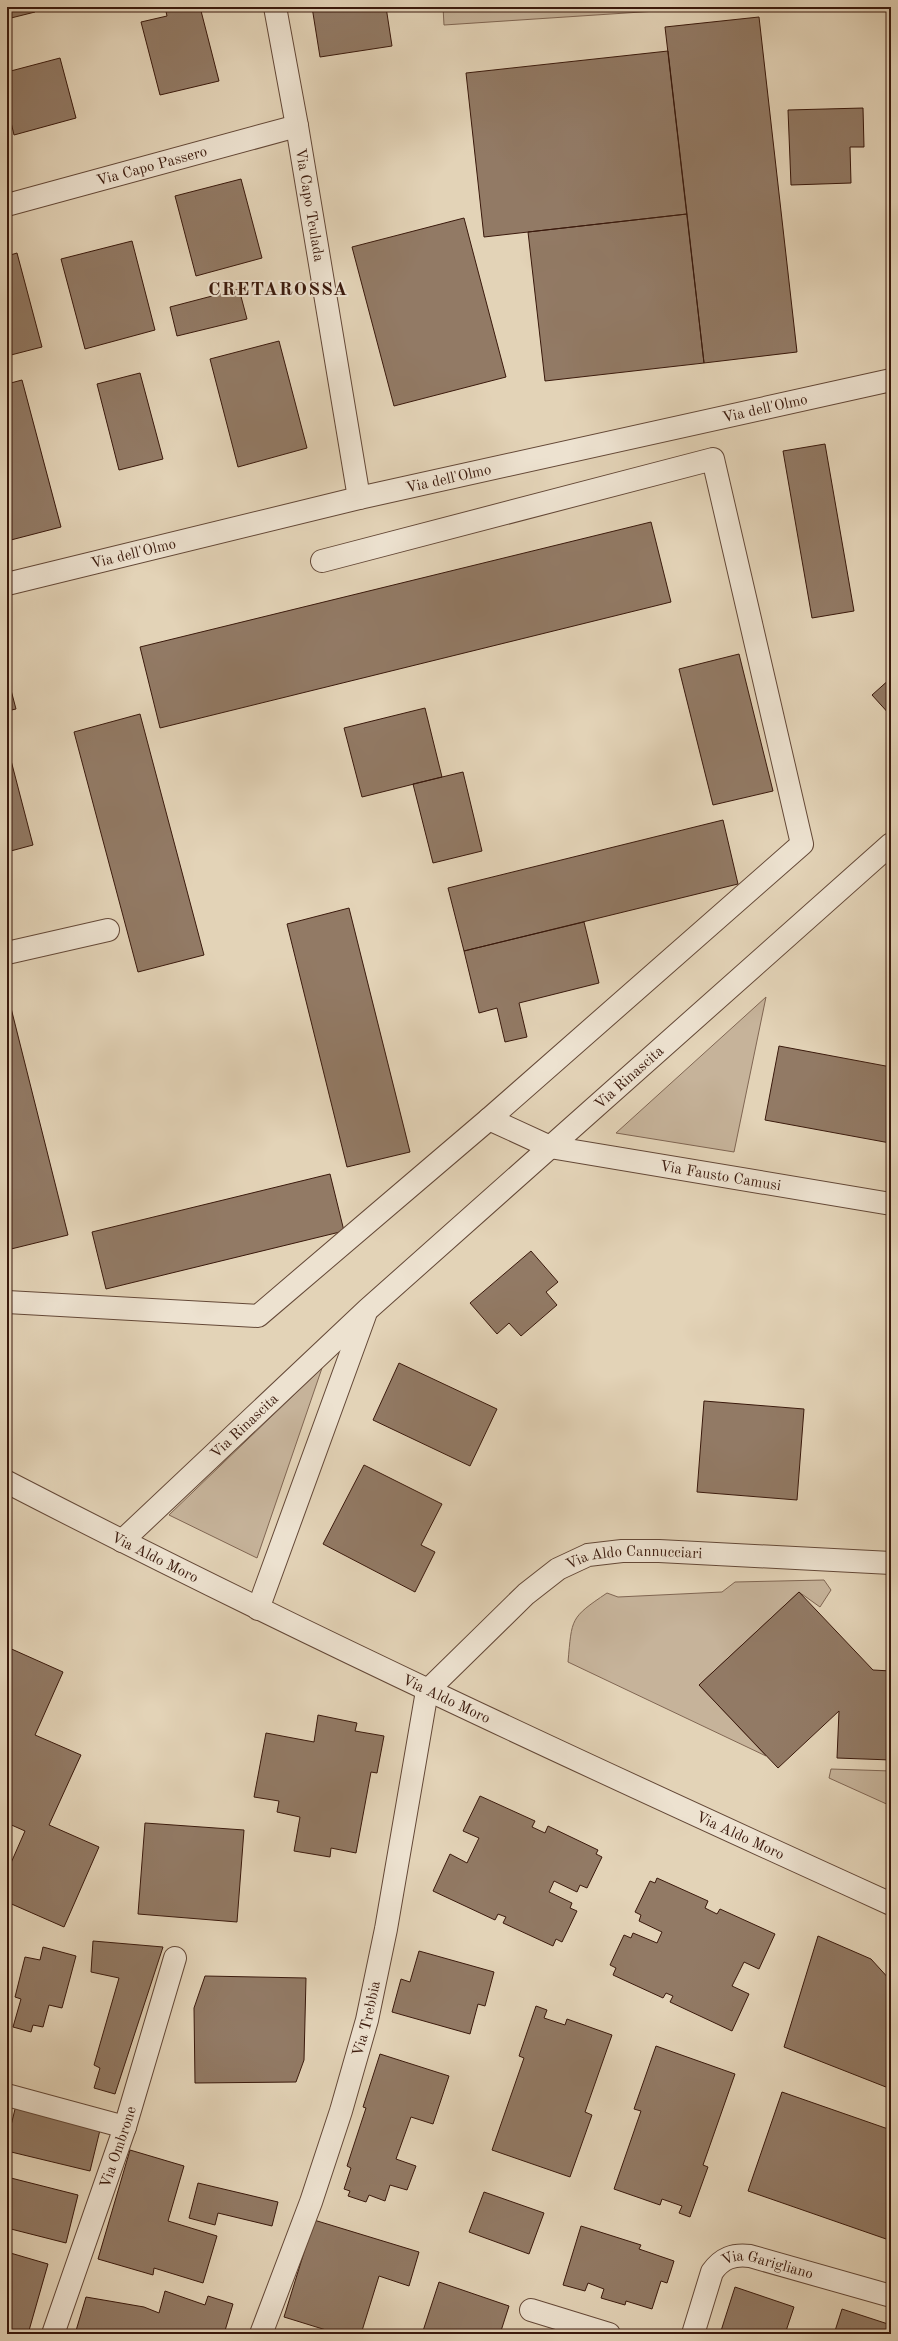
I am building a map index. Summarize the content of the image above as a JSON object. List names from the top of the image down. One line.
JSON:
{"streets":{"street":["Via Capo Passero","Via Capo Teulada","Via dell'Olmo","Via Rinascita","Via Fausto Camusi","Via Aldo Moro","Via Aldo Cannucciari","Via Trebbia","Via Ombrone","Via Garigliano"]},"crossings":[["Via Capo Passero","Via Capo Teulada"],["Via Capo Teulada","Via dell'Olmo"],["Via Rinascita","Via Fausto Camusi"],["Via Rinascita","Via Aldo Moro"],["Via Aldo Moro","Via Aldo Cannucciari"],["Via Aldo Moro","Via Trebbia"],["Via Aldo Cannucciari","Via Trebbia"]],"districts":["CRETAROSSA"]}
